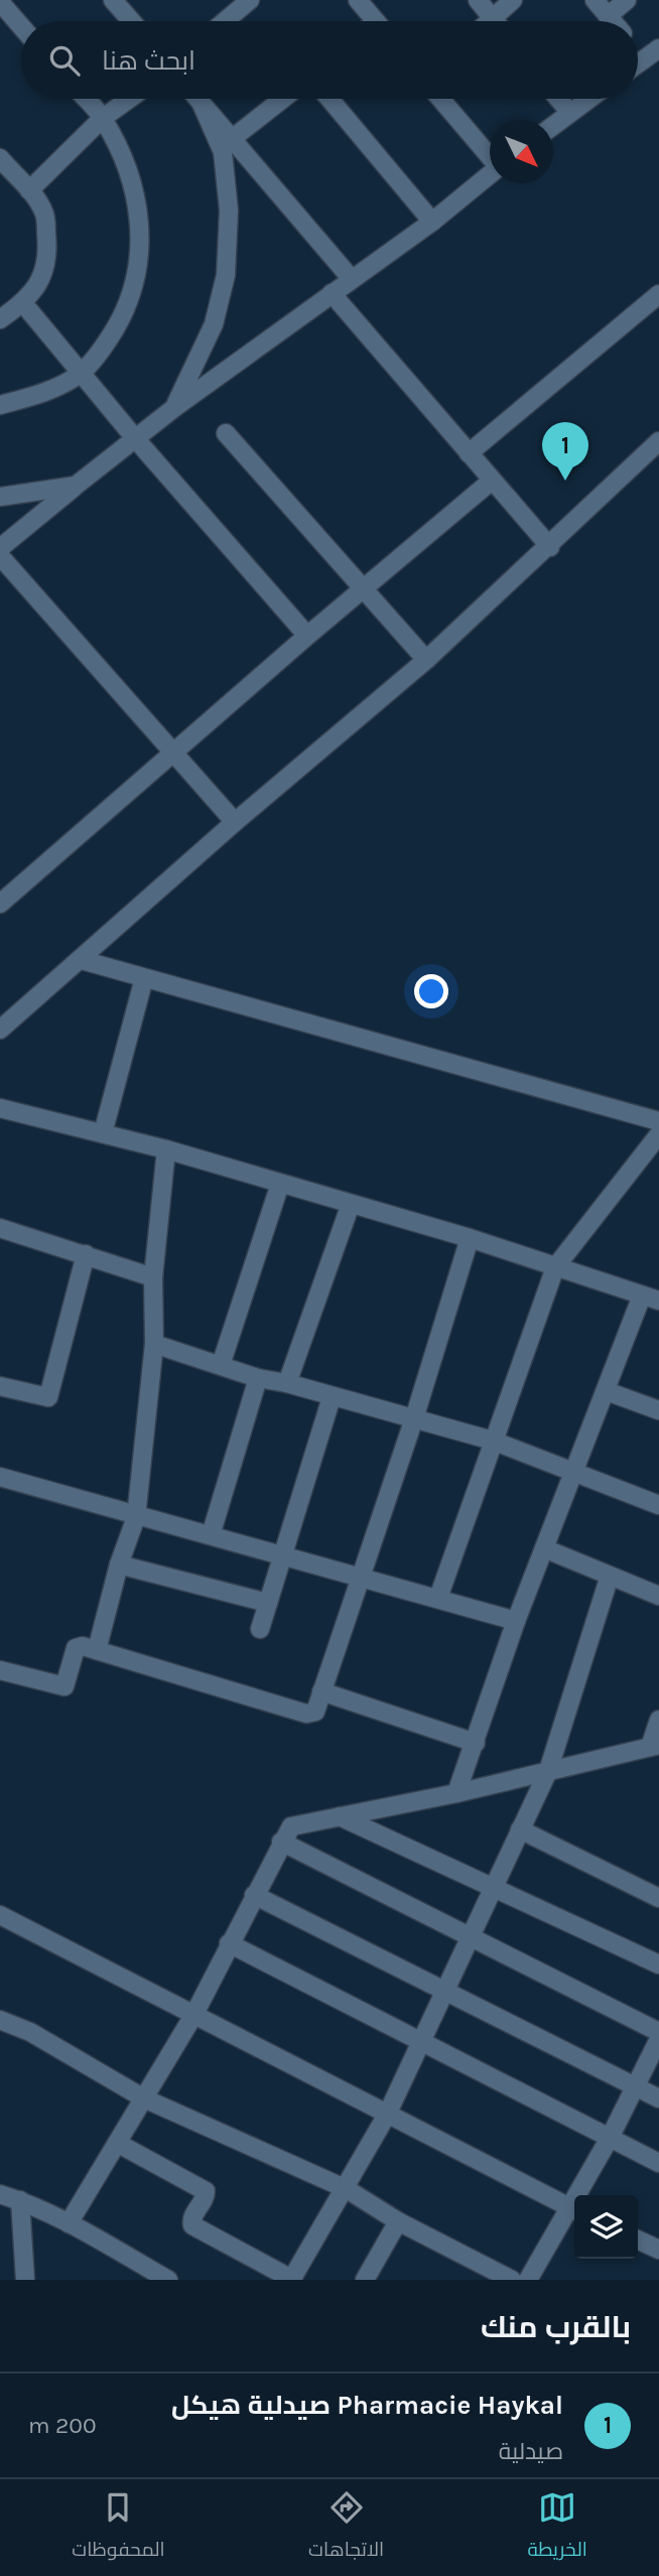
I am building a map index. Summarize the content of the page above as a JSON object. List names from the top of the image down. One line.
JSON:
{"north":"bottom right","page":{"search":"ابحث هنا","pins":"1","heading":"بالقرب منك","list":[{"mark":"1","name":"Pharmacie Haykal صيدلية هيكل","note":"صيدلية","value":"200 m"}],"nav":["الخريطة","الاتجاهات","المحفوظات"]}}
